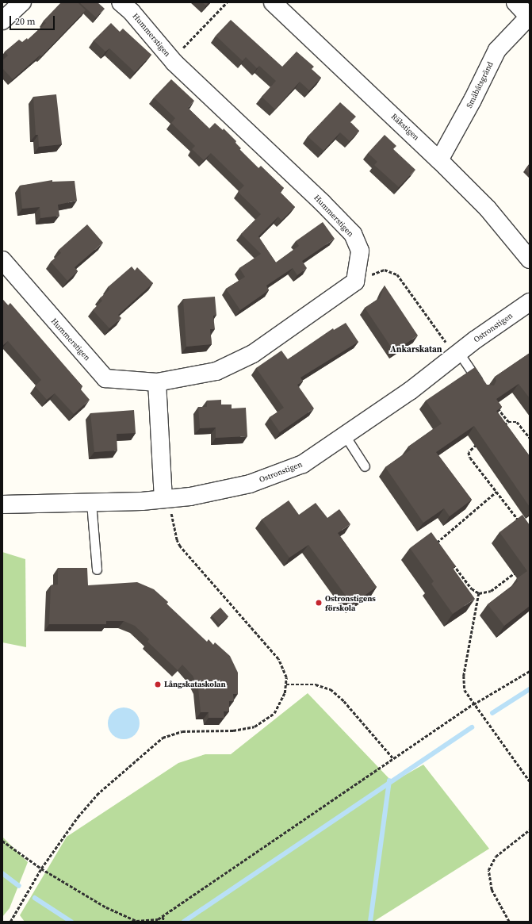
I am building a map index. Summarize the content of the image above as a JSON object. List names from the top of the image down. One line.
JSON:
{"streets":{"street":["Hummerstigen","Småbåtsgränd","Räkstigen","Ostronstigen"]},"crossings":[["Småbåtsgränd","Räkstigen"]],"districts":["Ankarskatan"],"places":["Ostronstigens förskola","Långskataskolan"],"scale_bar":"20 m"}
